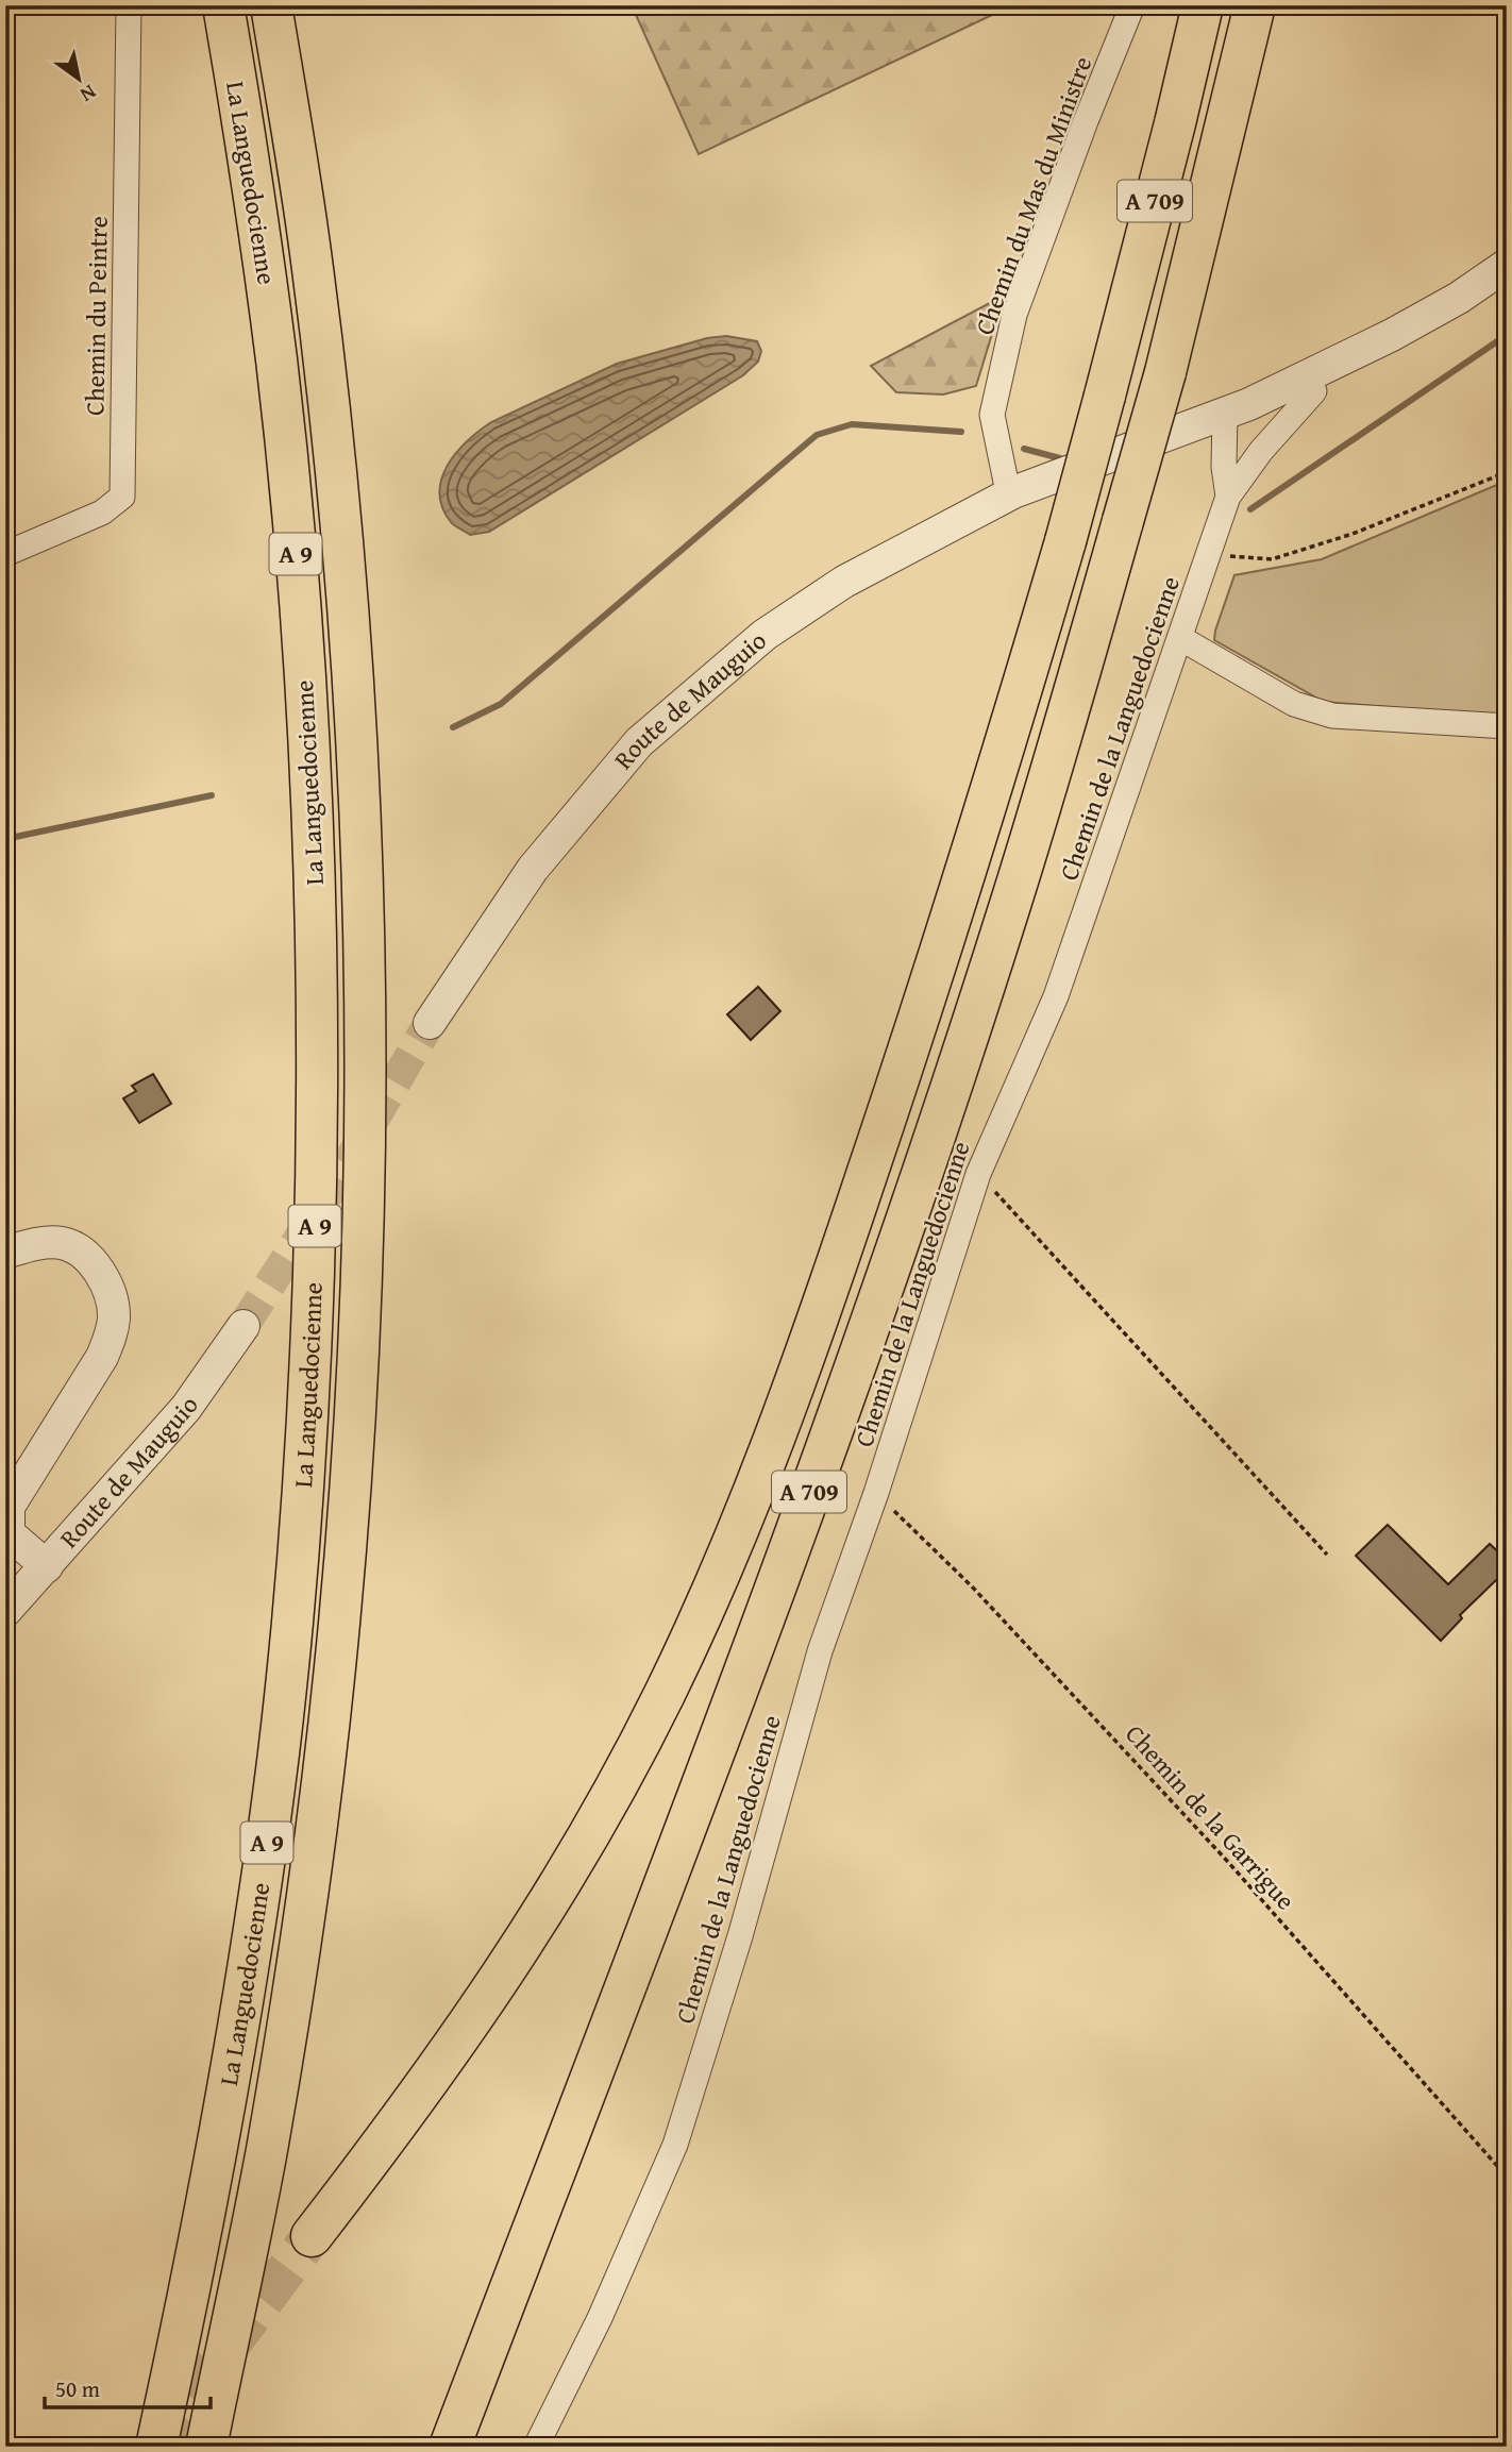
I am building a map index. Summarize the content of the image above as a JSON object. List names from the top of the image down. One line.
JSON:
{"streets":{"highway":["La Languedocienne","A 709","A 9"],"street":["Chemin du Mas du Ministre","Chemin du Peintre","Route de Mauguio","Chemin de la Languedocienne"],"path":["Chemin de la Garrigue"]},"crossings":[["Chemin du Mas du Ministre","Route de Mauguio"],["Route de Mauguio","Chemin de la Languedocienne"],["Chemin de la Languedocienne","Chemin de la Garrigue"]],"scale_bar":"50 m","north":"bottom right"}
